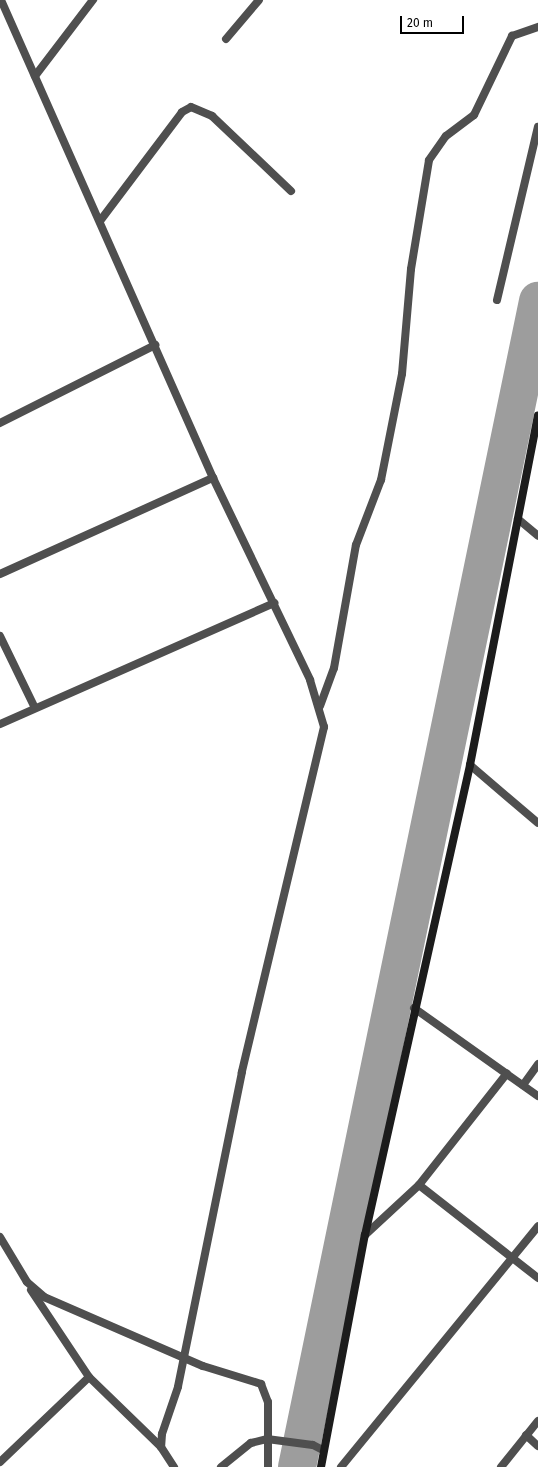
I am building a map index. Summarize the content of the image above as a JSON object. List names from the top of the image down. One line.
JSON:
{"scale_bar":"20 m"}
